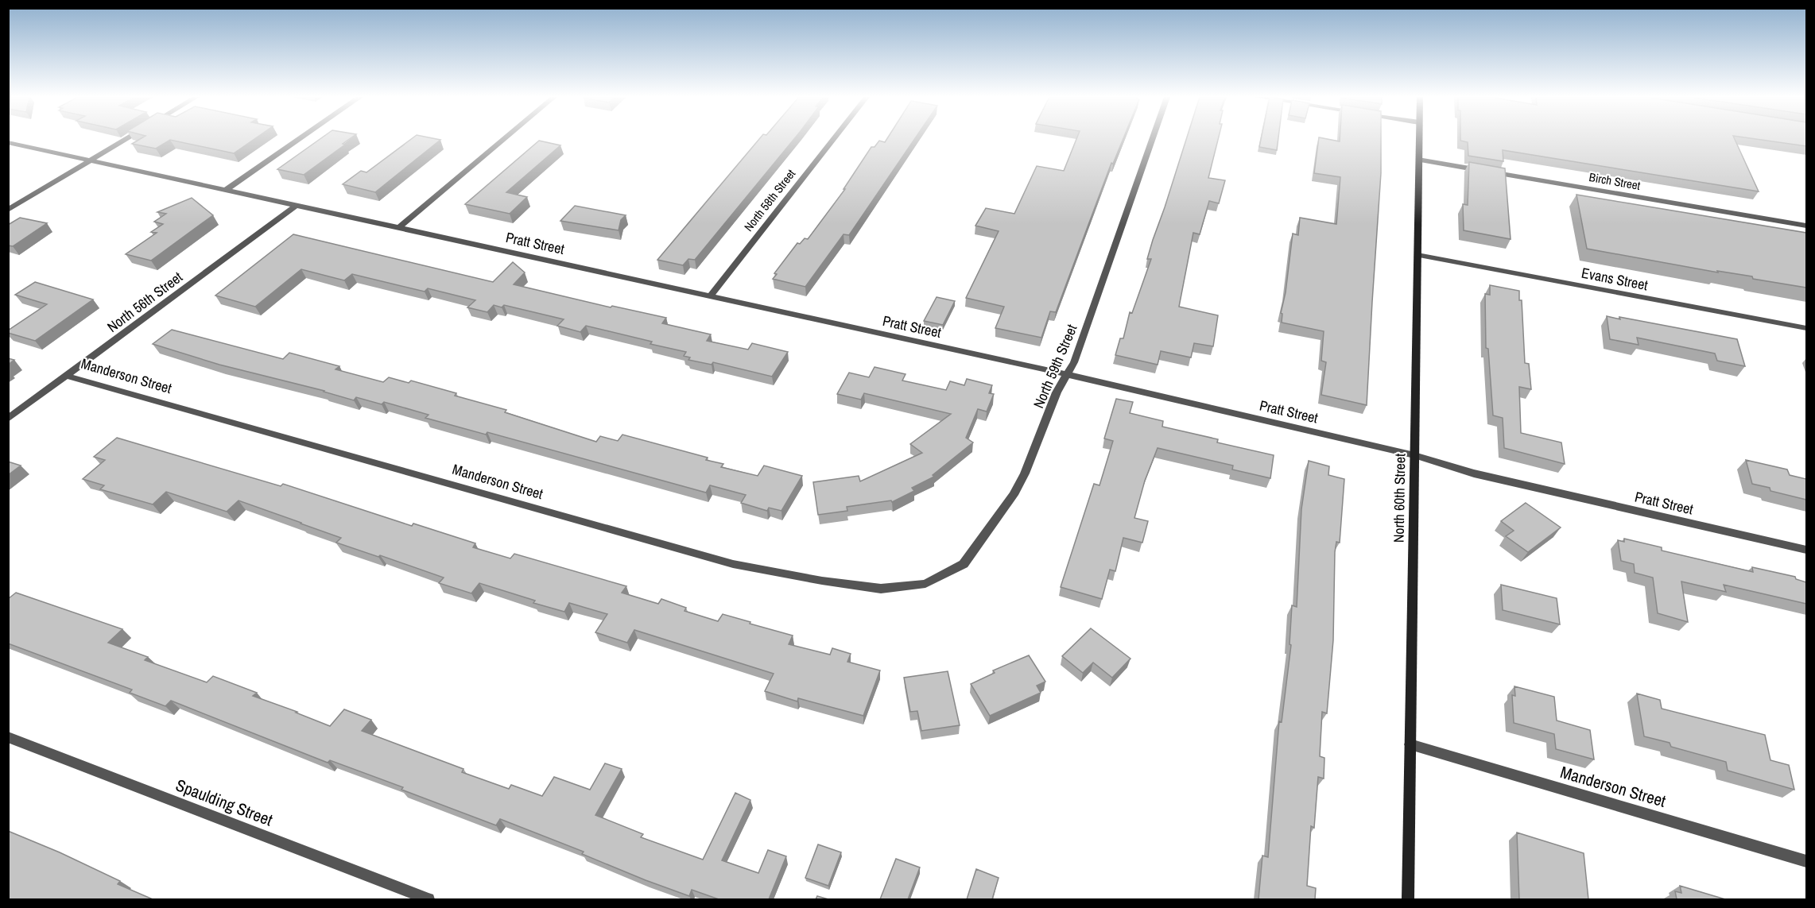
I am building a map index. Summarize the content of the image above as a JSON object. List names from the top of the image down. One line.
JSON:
{"streets":{"main road":["North 60th Street"],"street":["Birch Street","North 58th Street","Pratt Street","Evans Street","North 56th Street","North 59th Street","Manderson Street","Spaulding Street"]},"crossings":[["Birch Street","North 60th Street"],["North 58th Street","Pratt Street"],["Pratt Street","North 56th Street"],["Pratt Street","North 59th Street"],["Pratt Street","North 60th Street"],["Evans Street","North 60th Street"],["North 56th Street","Manderson Street"],["North 59th Street","Manderson Street"],["Manderson Street","North 60th Street"]]}
